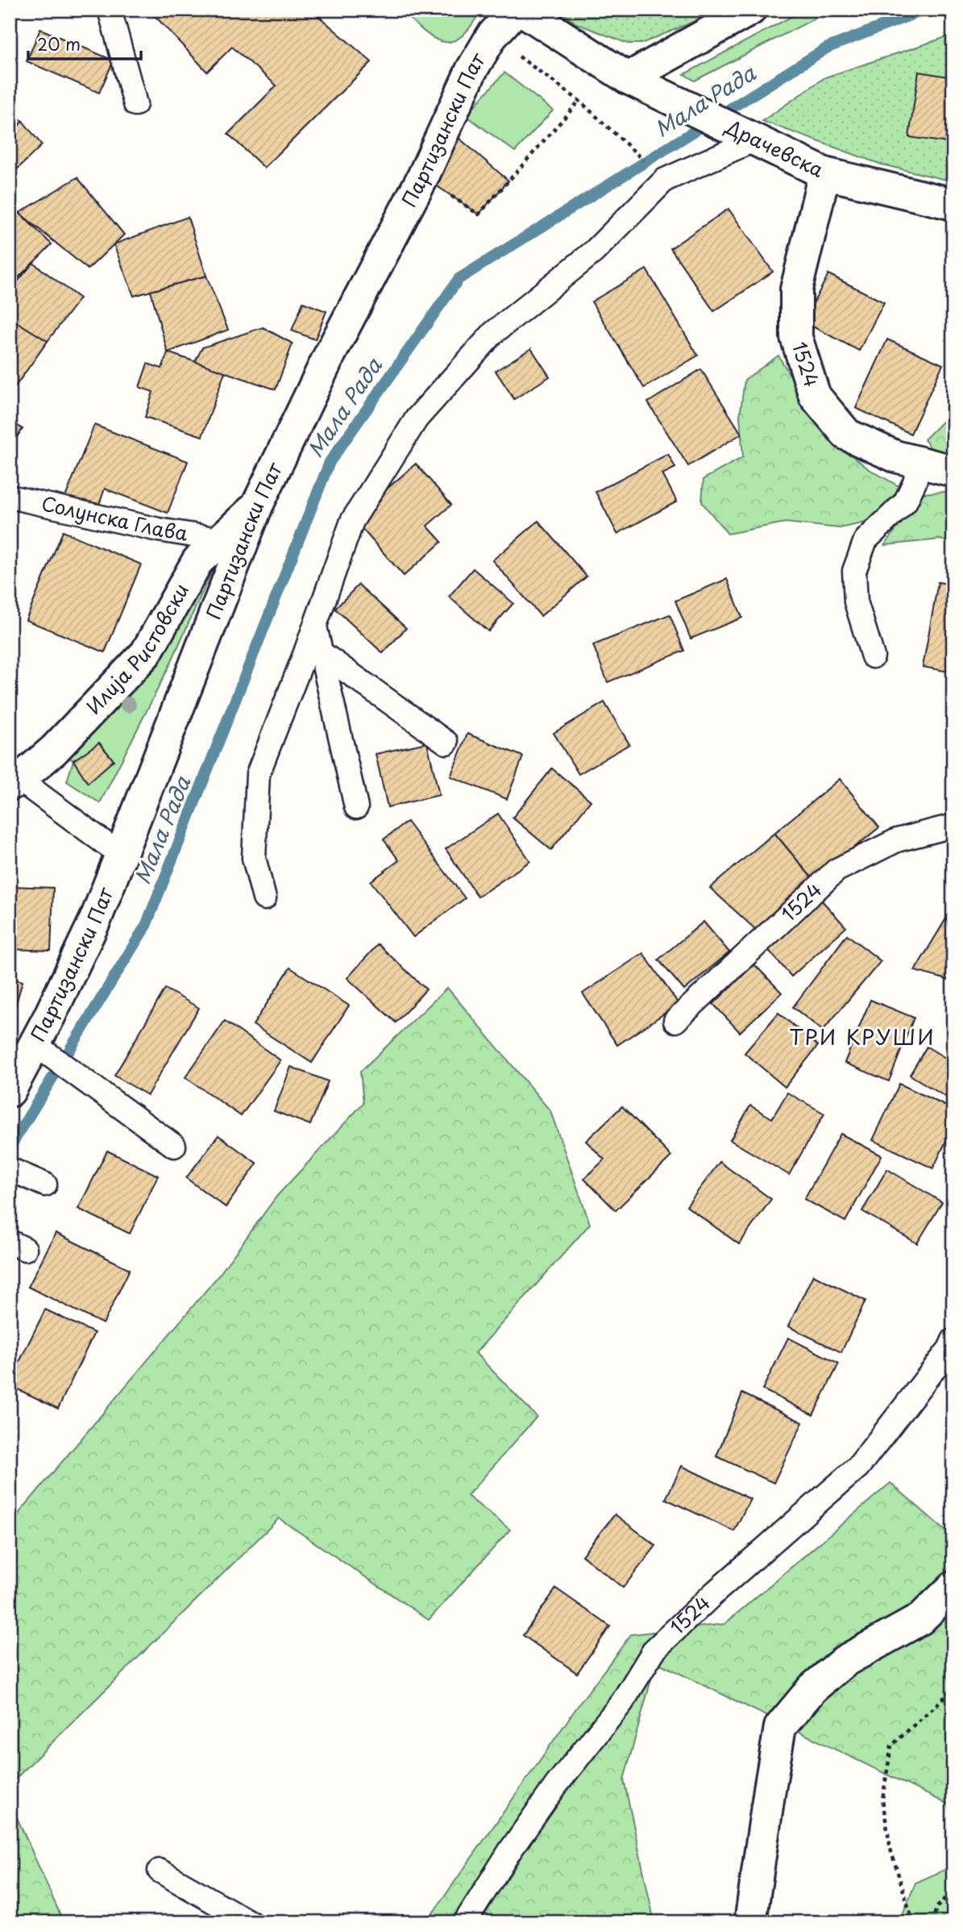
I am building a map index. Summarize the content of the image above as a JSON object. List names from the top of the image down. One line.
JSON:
{"streets":{"street":["Партизански Пат","Драчевска","1524","Илија Ристовски"],"lane":["Солунска Глава"]},"crossings":[["Партизански Пат","Илија Ристовски"],["Драчевска","1524"],["Солунска Глава","Илија Ристовски"]],"districts":["ТРИ КРУШИ"],"water":["Мала Рада"],"scale_bar":"20 m"}
